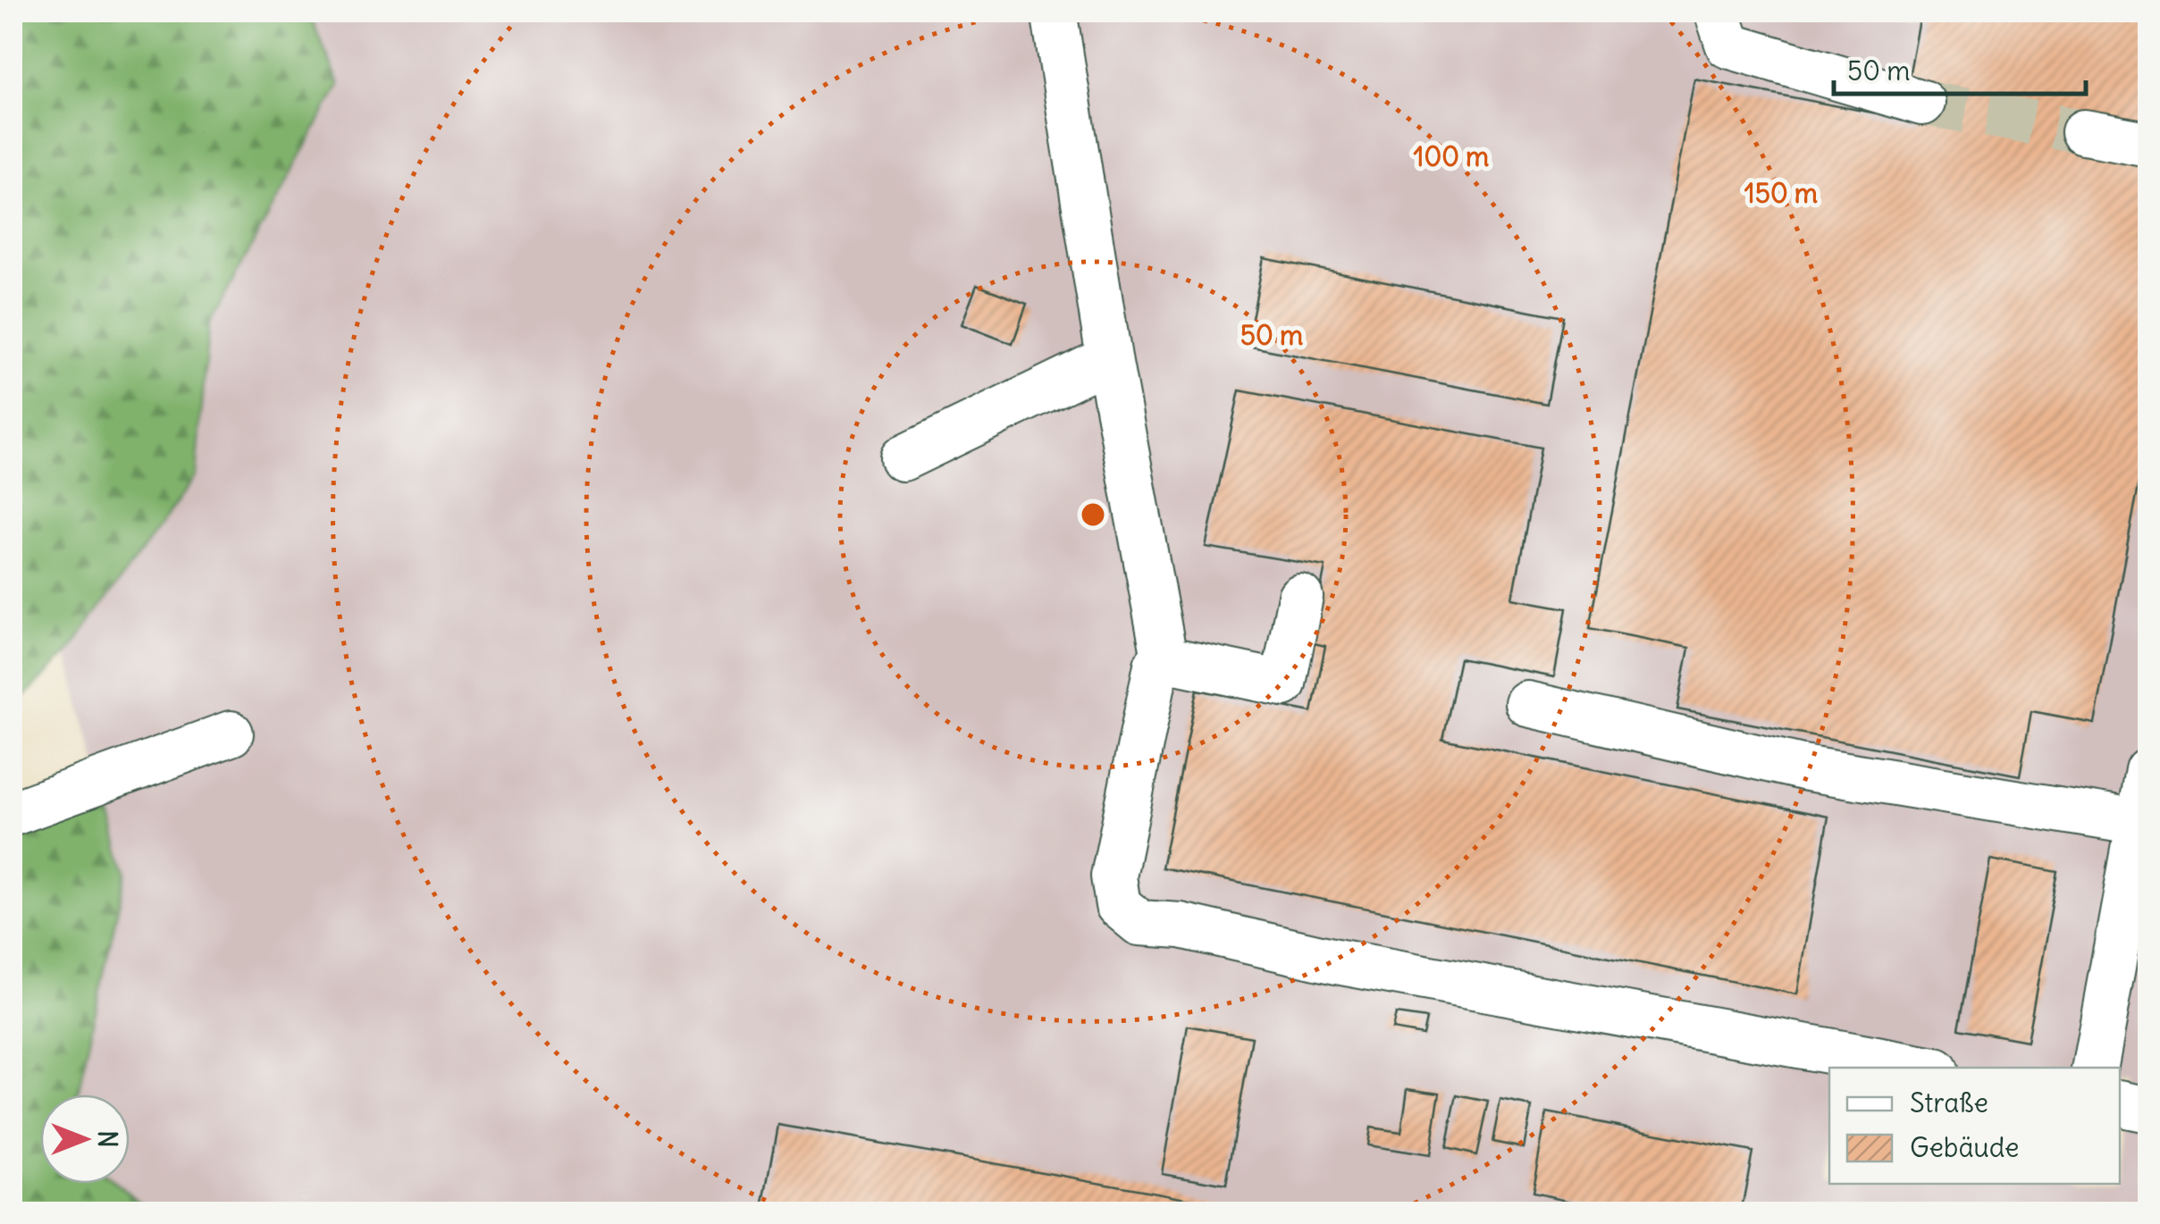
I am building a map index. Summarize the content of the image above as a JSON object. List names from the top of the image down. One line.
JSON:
{"legend":["Straße","Gebäude"],"scale_bar":"50 m","north":"right","rings":["100 m","150 m","50 m"]}
